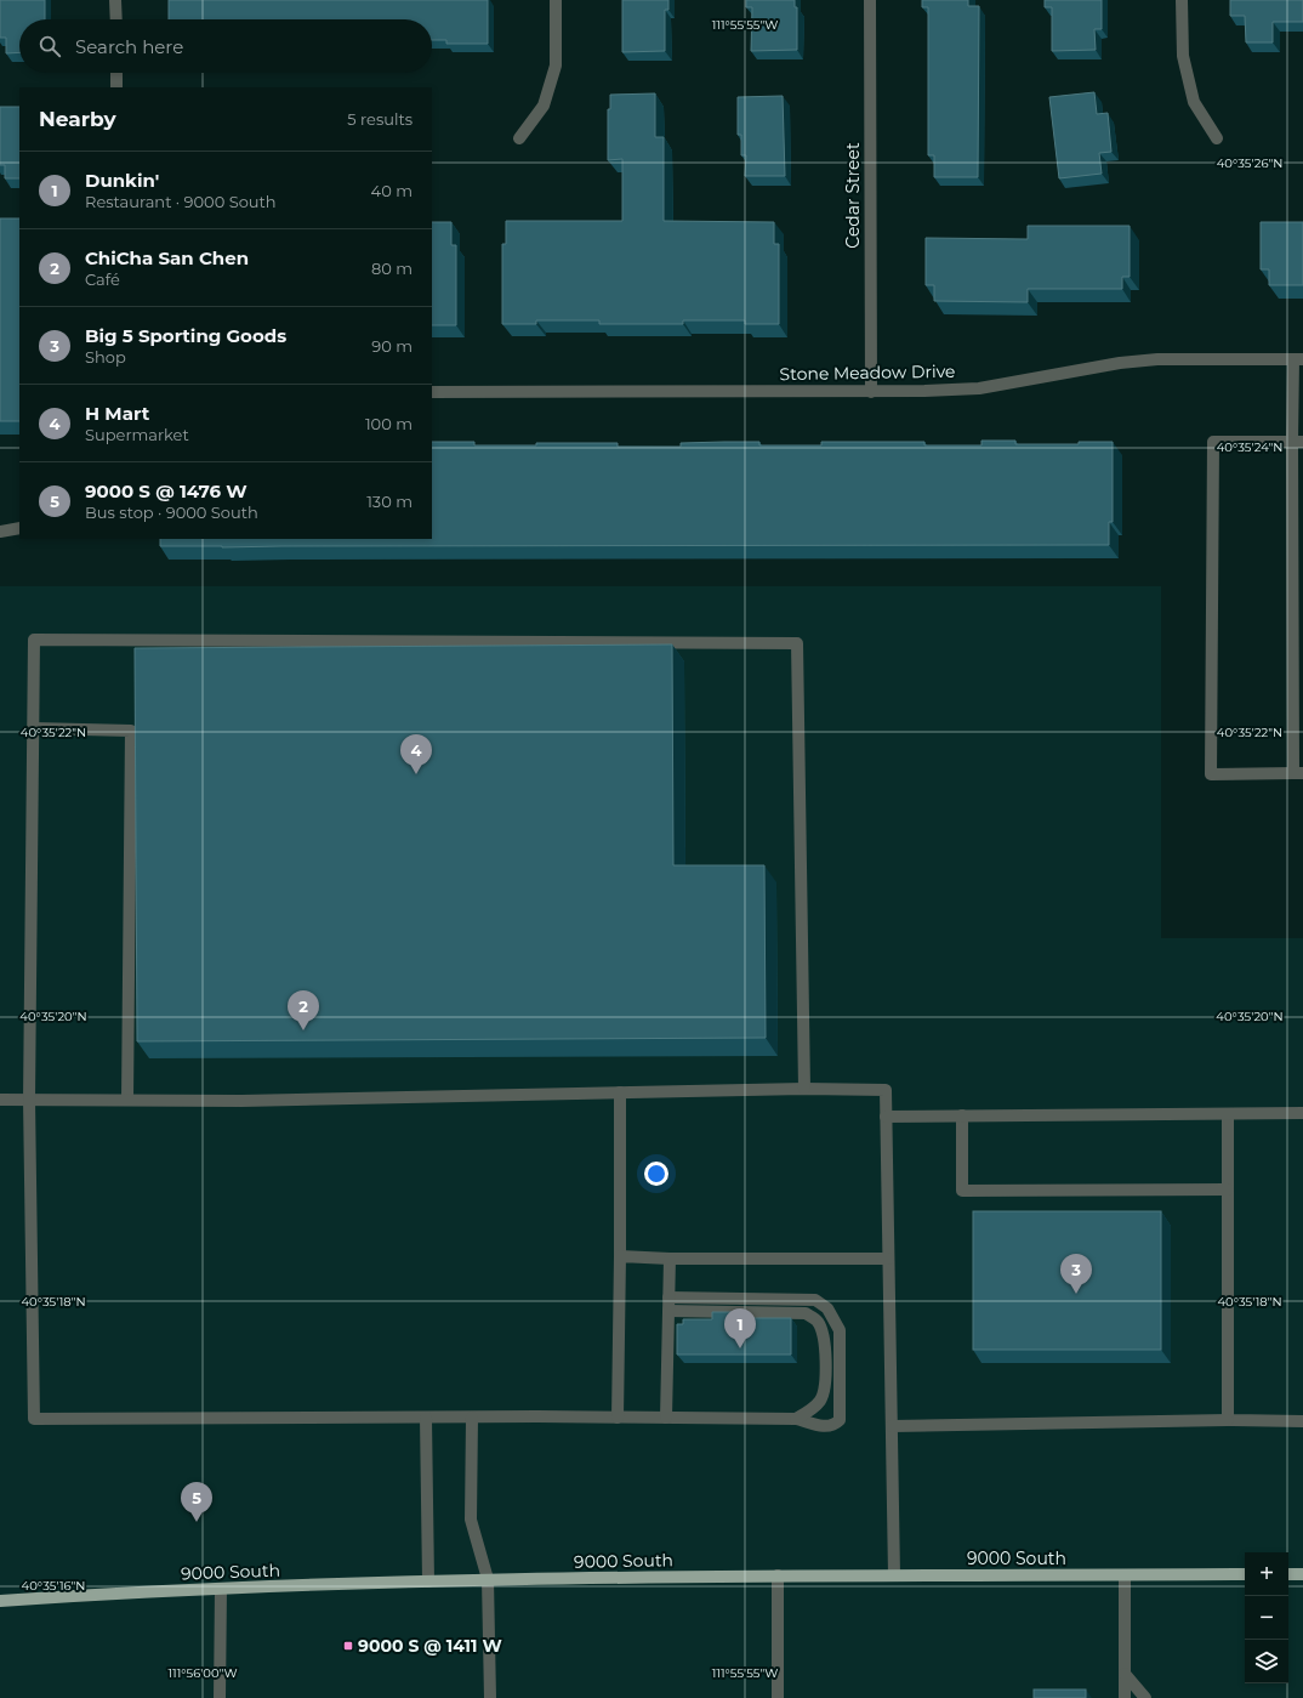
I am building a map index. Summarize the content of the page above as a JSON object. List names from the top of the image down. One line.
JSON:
{"streets":{"main road":["9000 South"],"street":["Cedar Street","Stone Meadow Drive"]},"crossings":[["Cedar Street","Stone Meadow Drive"]],"places":{"transit":["9000 S @ 1411 W"]},"page":{"search":"Search here","heading":["Nearby","5 results"],"list":[{"mark":"1","name":"Dunkin'","note":"Restaurant · 9000 South","value":"40 m"},{"mark":"2","name":"ChiCha San Chen","note":"Café","value":"80 m"},{"mark":"3","name":"Big 5 Sporting Goods","note":"Shop","value":"90 m"},{"mark":"4","name":"H Mart","note":"Supermarket","value":"100 m"},{"mark":"5","name":"9000 S @ 1476 W","note":"Bus stop · 9000 South","value":"130 m"}],"pins":["4","2","3","1","5"],"map_buttons":["+","−"]},"coordinates":["111°55'55\"W","40°35'26\"N","40°35'24\"N","40°35'22\"N","40°35'20\"N","40°35'18\"N","40°35'16\"N","111°56'00\"W"]}
